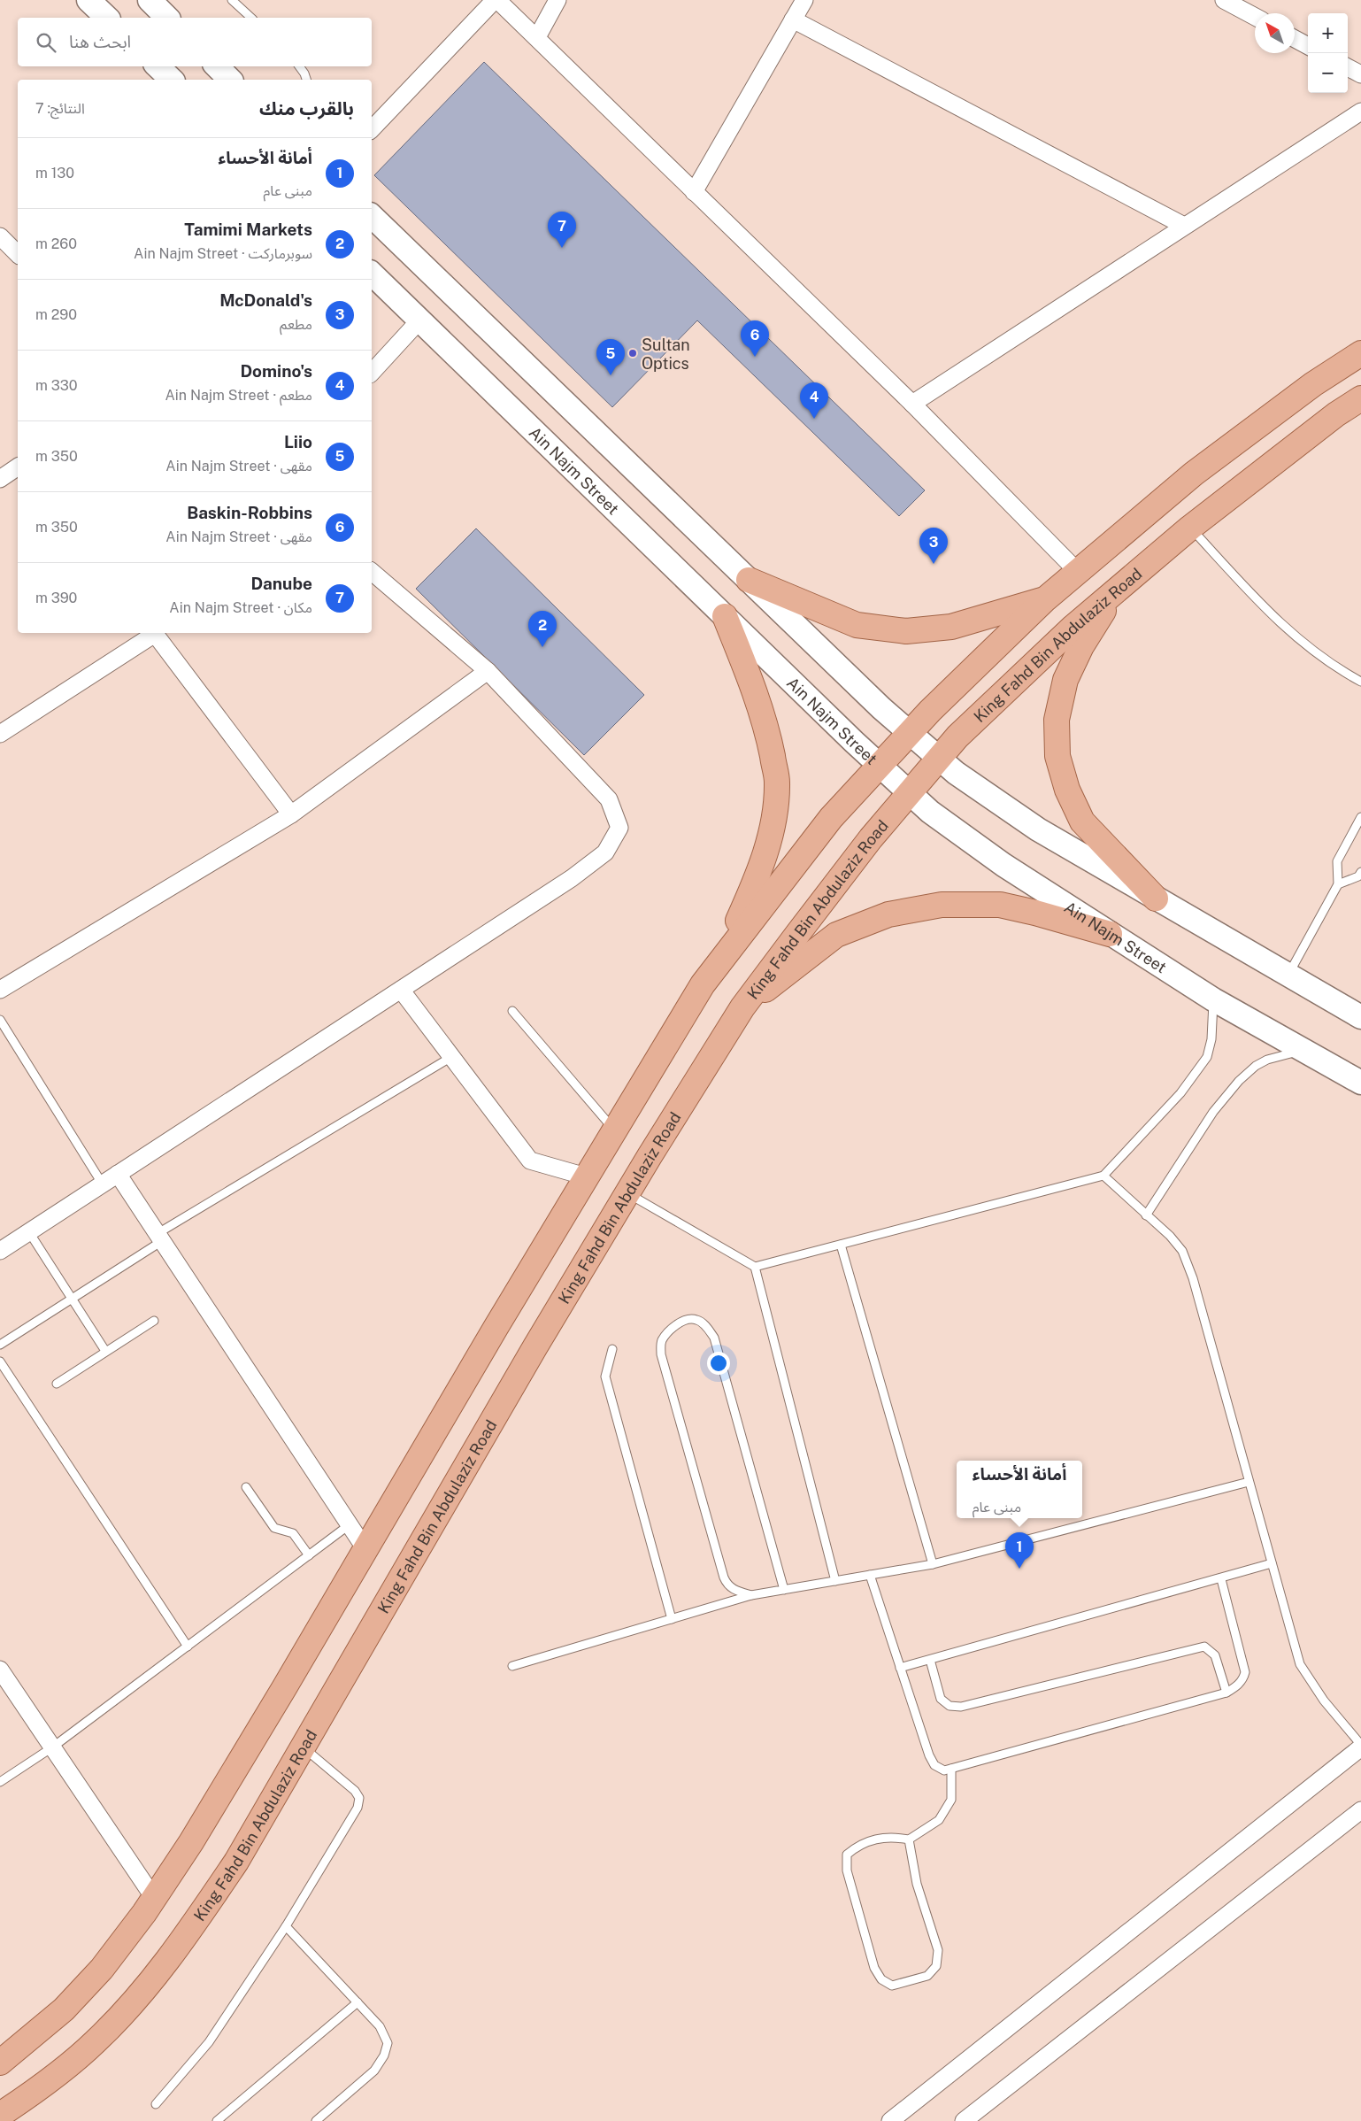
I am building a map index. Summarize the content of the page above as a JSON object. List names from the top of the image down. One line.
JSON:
{"streets":{"main road":["Ain Najm Street","King Fahd Bin Abdulaziz Road"]},"crossings":[["Ain Najm Street","King Fahd Bin Abdulaziz Road"]],"places":["Sultan Optics"],"north":"top left","page":{"map_buttons":["+","−"],"search":"ابحث هنا","heading":["بالقرب منك","النتائج: 7"],"list":[{"mark":"1","name":"أمانة الأحساء","note":"مبنى عام","value":"130 m"},{"mark":"2","name":"Tamimi Markets","note":"سوبرماركت · Ain Najm Street","value":"260 m"},{"mark":"3","name":"McDonald's","note":"مطعم","value":"290 m"},{"mark":"4","name":"Domino's","note":"مطعم · Ain Najm Street","value":"330 m"},{"mark":"5","name":"Liio","note":"مقهى · Ain Najm Street","value":"350 m"},{"mark":"6","name":"Baskin-Robbins","note":"مقهى · Ain Najm Street","value":"350 m"},{"mark":"7","name":"Danube","note":"مكان · Ain Najm Street","value":"390 m"}],"pins":["7","6","5","4","3","2","1"],"popup":["أمانة الأحساء","مبنى عام"]}}
